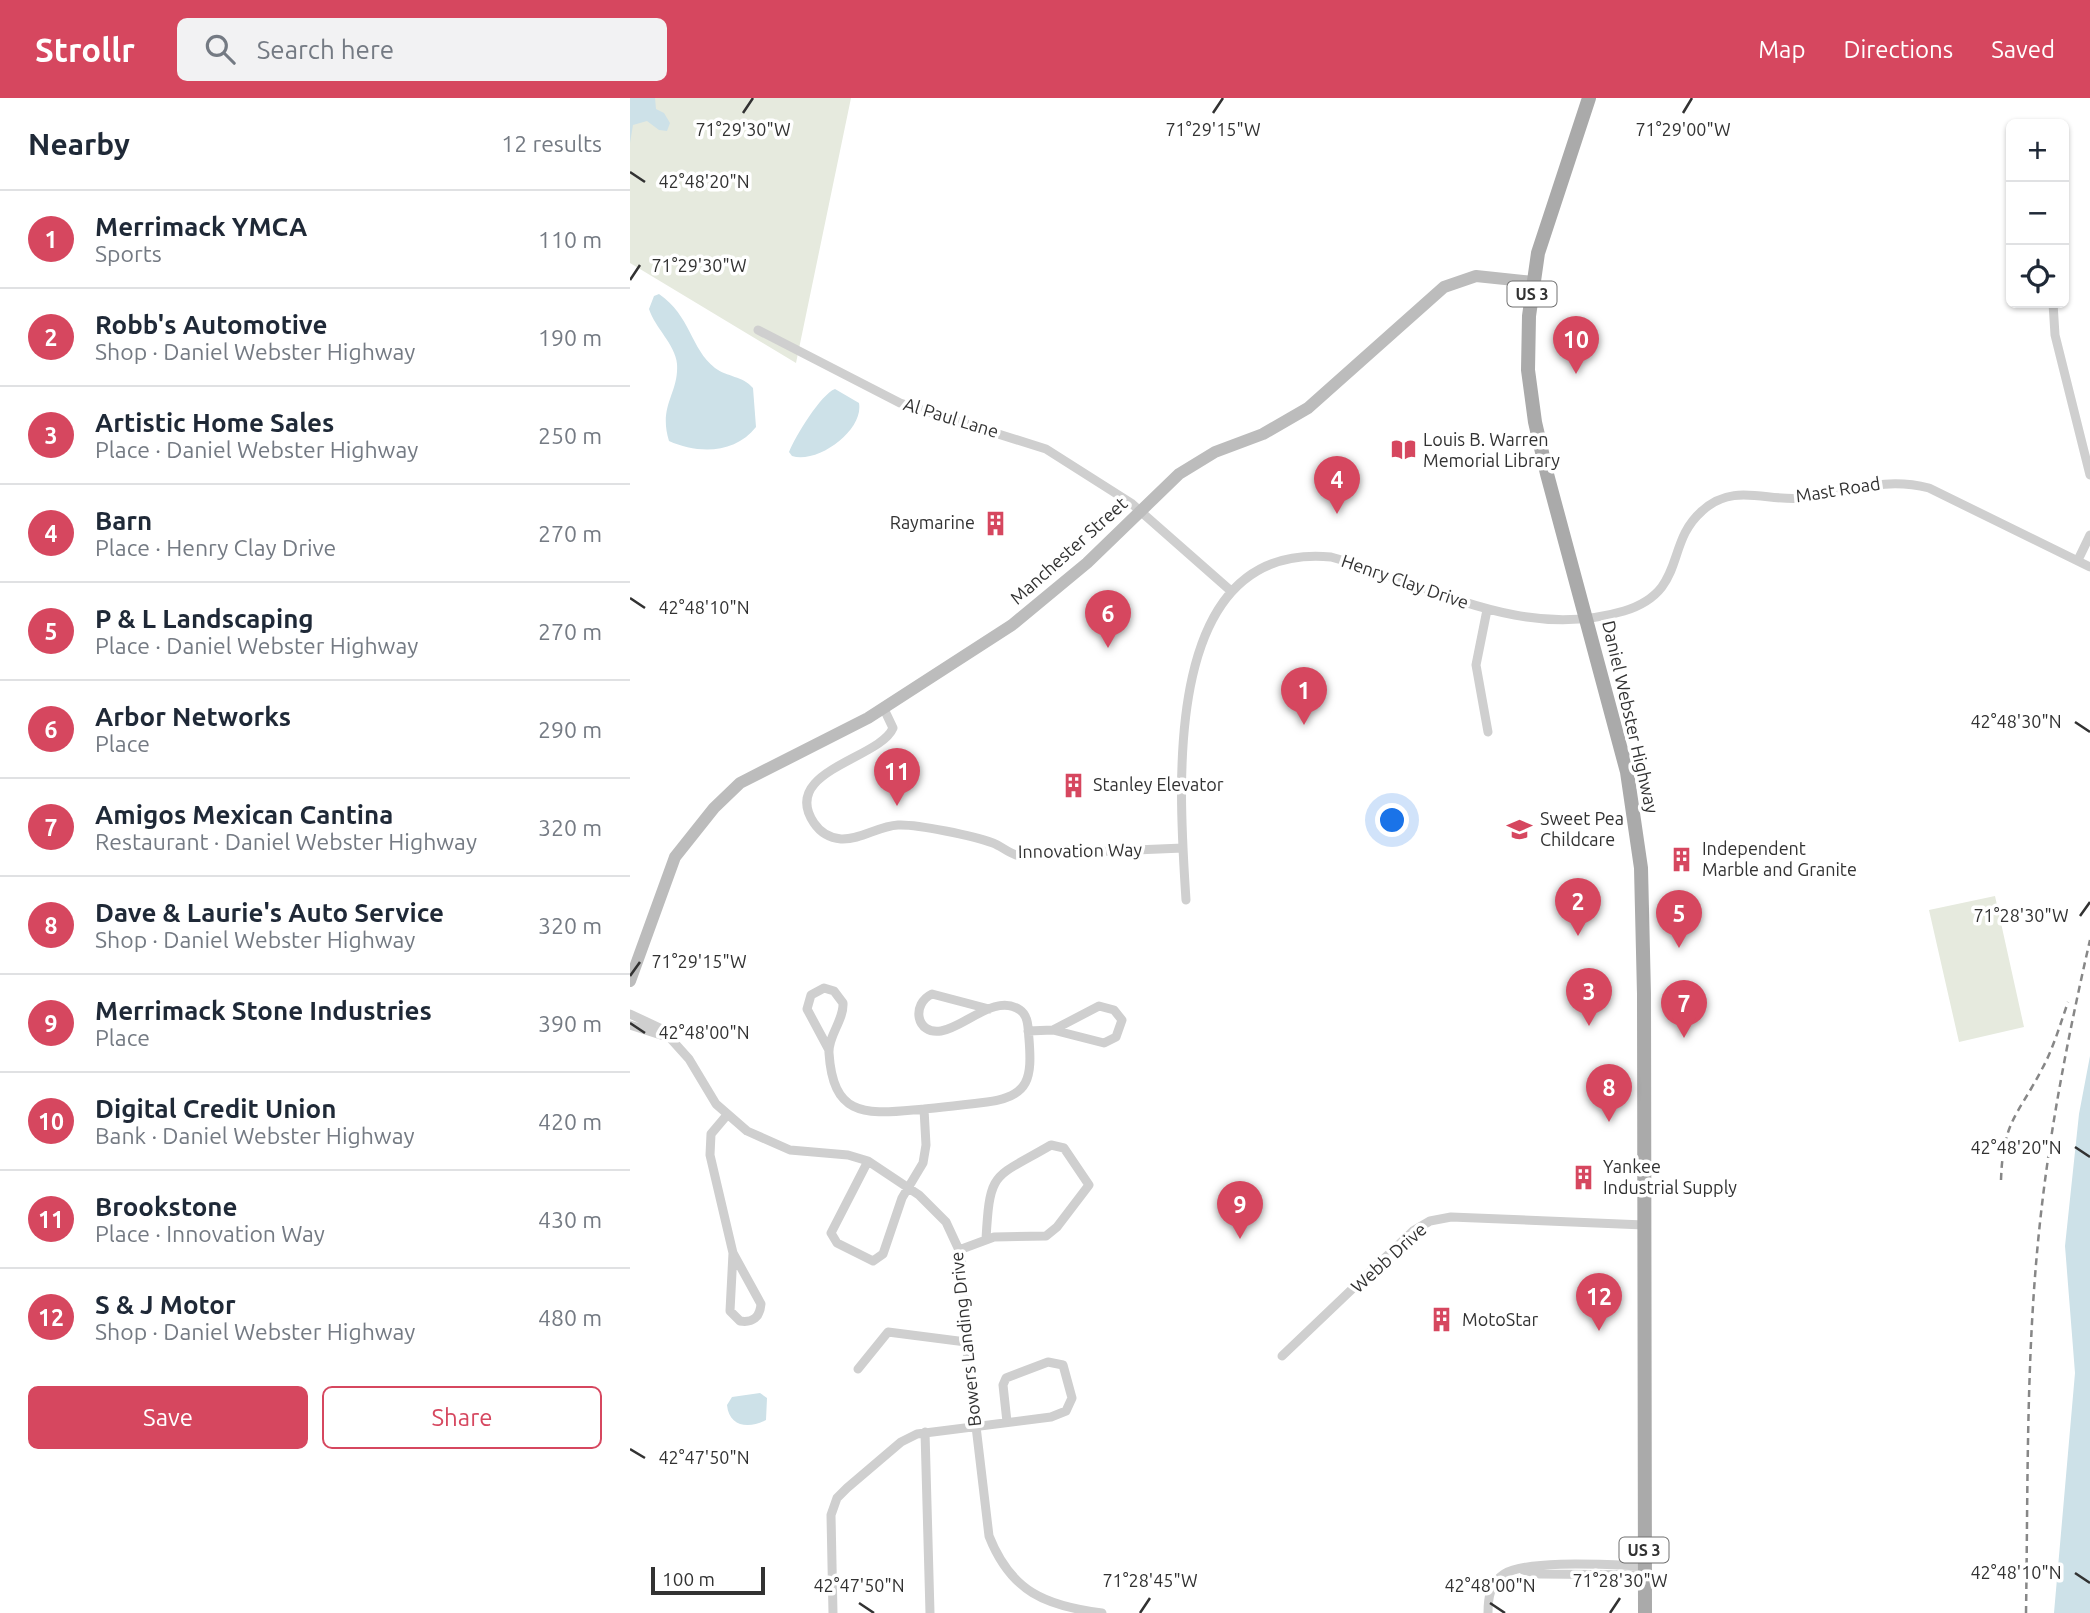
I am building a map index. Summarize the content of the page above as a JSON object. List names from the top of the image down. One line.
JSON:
{"streets":{"main road":["US 3","Daniel Webster Highway"],"street":["Al Paul Lane","Mast Road","Manchester Street","Henry Clay Drive","Innovation Way","Webb Drive","Bowers Landing Drive"]},"crossings":[["Al Paul Lane","Manchester Street"],["Mast Road","Henry Clay Drive"],["Mast Road","Daniel Webster Highway"],["Manchester Street","Daniel Webster Highway"],["Manchester Street","Innovation Way"],["Henry Clay Drive","Daniel Webster Highway"],["Henry Clay Drive","Innovation Way"],["Daniel Webster Highway","Webb Drive"]],"places":{"library":["Louis B. Warren Memorial Library"],"building":["Raymarine","Stanley Elevator","Independent Marble and Granite","Yankee Industrial Supply","MotoStar"],"school or university":["Sweet Pea Childcare"]},"scale_bar":"100 m","page":{"header":"Strollr","search":"Search here","nav":["Map","Directions","Saved"],"heading":["Nearby","12 results"],"map_buttons":["+","−"],"list":[{"mark":"1","name":"Merrimack YMCA","note":"Sports","value":"110 m"},{"mark":"2","name":"Robb's Automotive","note":"Shop · Daniel Webster Highway","value":"190 m"},{"mark":"3","name":"Artistic Home Sales","note":"Place · Daniel Webster Highway","value":"250 m"},{"mark":"4","name":"Barn","note":"Place · Henry Clay Drive","value":"270 m"},{"mark":"5","name":"P & L Landscaping","note":"Place · Daniel Webster Highway","value":"270 m"},{"mark":"6","name":"Arbor Networks","note":"Place","value":"290 m"},{"mark":"7","name":"Amigos Mexican Cantina","note":"Restaurant · Daniel Webster Highway","value":"320 m"},{"mark":"8","name":"Dave & Laurie's Auto Service","note":"Shop · Daniel Webster Highway","value":"320 m"},{"mark":"9","name":"Merrimack Stone Industries","note":"Place","value":"390 m"},{"mark":"10","name":"Digital Credit Union","note":"Bank · Daniel Webster Highway","value":"420 m"},{"mark":"11","name":"Brookstone","note":"Place · Innovation Way","value":"430 m"},{"mark":"12","name":"S & J Motor","note":"Shop · Daniel Webster Highway","value":"480 m"}],"pins":["10","4","6","1","11","2","5","3","7","8","9","12"],"buttons":["Save","Share"],"scale":"100 m"},"coordinates":["71°29'30\"W","71°29'15\"W","71°29'00\"W","42°48'20\"N","42°48'10\"N","42°48'30\"N","71°28'30\"W","42°48'00\"N","42°47'50\"N","71°28'45\"W"]}
